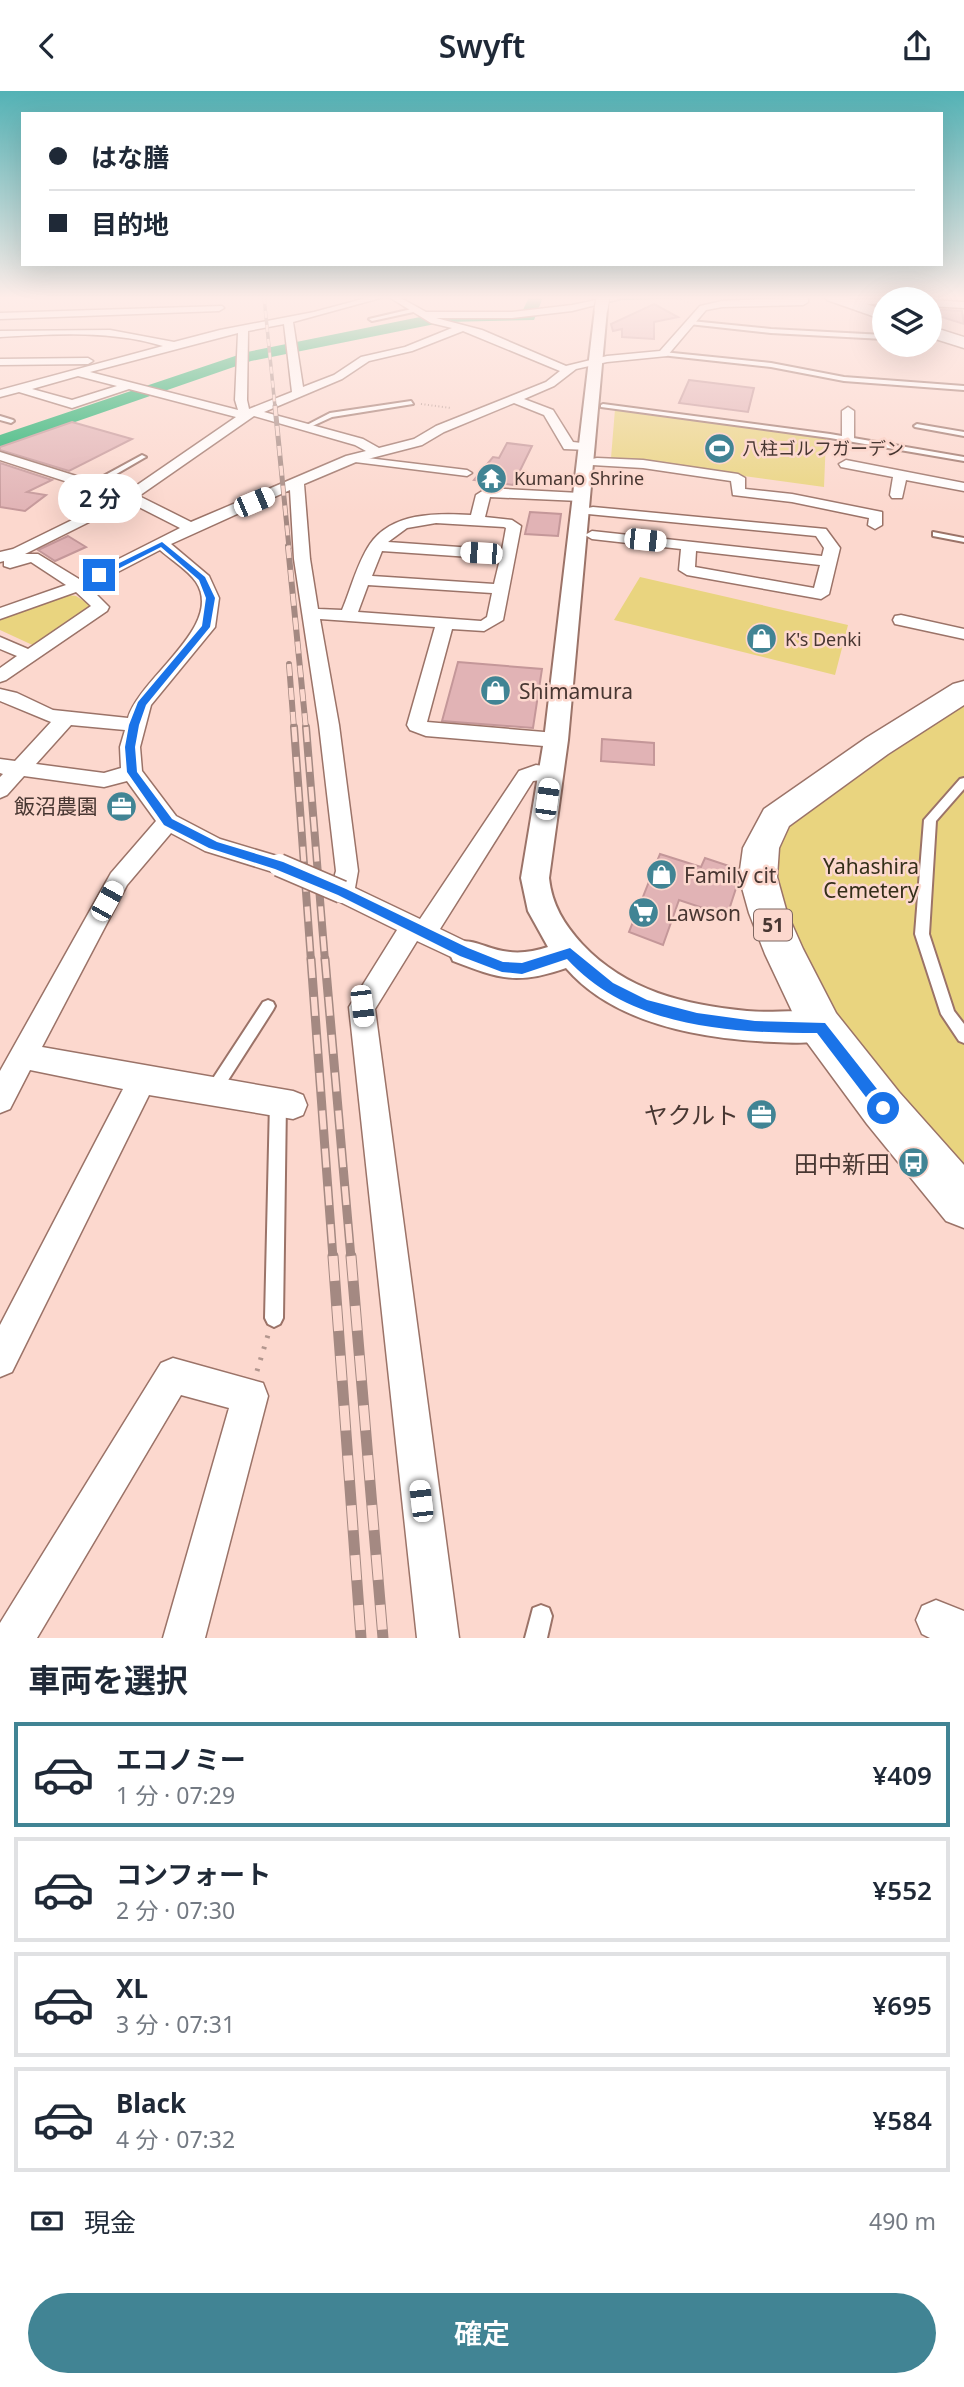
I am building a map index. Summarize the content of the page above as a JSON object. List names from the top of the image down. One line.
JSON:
{"streets":{"main road":["51"]},"parks":["Yahashira Cemetery"],"places":{"sports":["八柱ゴルフガーデン"],"temple":["Kumano Shrine"],"shop":["K's Denki","Shimamura","Family cit"],"office":["飯沼農園","ヤクルト"],"supermarket":["Lawson"],"bus stop":["田中新田"]},"page":{"header":"Swyft","banner":["はな膳","目的地"],"bubble":"2 分","heading":"車両を選択","list":[{"name":"エコノミー","note":"1 分 · 07:29","value":"¥409"},{"name":"コンフォート","note":"2 分 · 07:30","value":"¥552"},{"name":"XL","note":"3 分 · 07:31","value":"¥695"},{"name":"Black","note":"4 分 · 07:32","value":"¥584"}],"pay":["現金","490 m"],"buttons":"確定"}}
